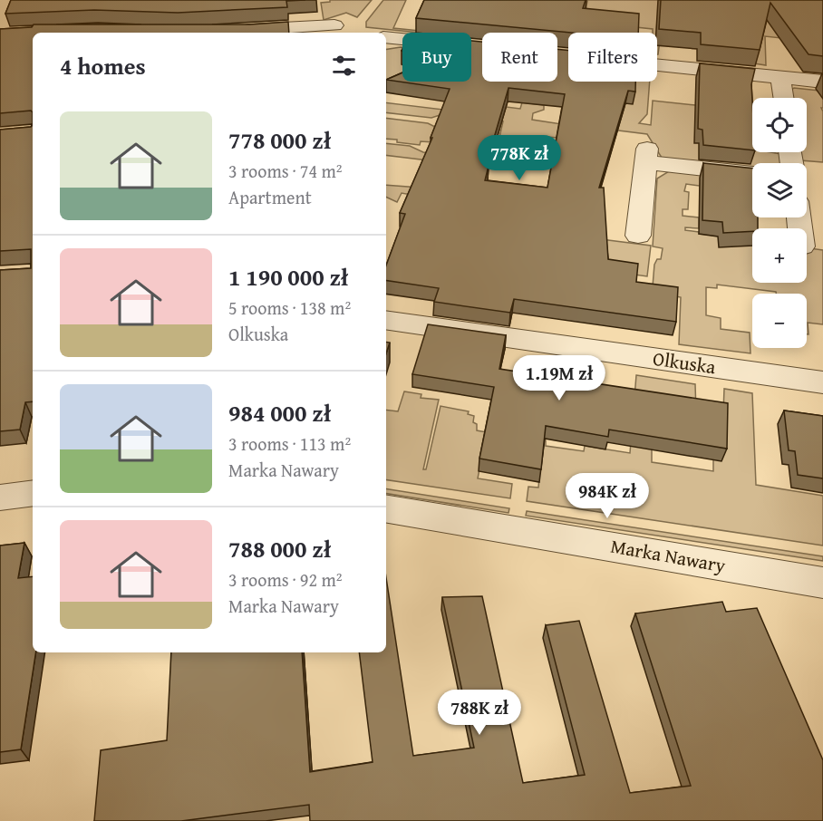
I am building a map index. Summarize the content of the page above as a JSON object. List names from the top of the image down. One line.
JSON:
{"streets":{"street":["Olkuska","Marka Nawary"]},"page":{"chip":["Buy","Rent","Filters"],"heading":"4 homes","map_buttons":["+","−"],"list":[{"name":"778 000 zł","note":"3 rooms · 74 m² · Apartment"},{"name":"1 190 000 zł","note":"5 rooms · 138 m² · Olkuska"},{"name":"984 000 zł","note":"3 rooms · 113 m² · Marka Nawary"},{"name":"788 000 zł","note":"3 rooms · 92 m² · Marka Nawary"}],"price":["778K zł","1.19M zł","984K zł","788K zł"]}}
